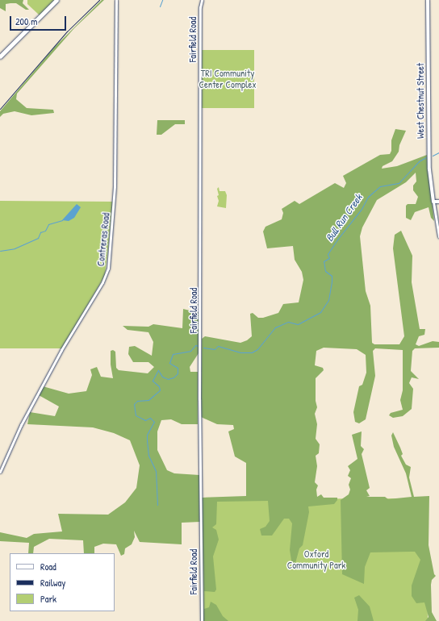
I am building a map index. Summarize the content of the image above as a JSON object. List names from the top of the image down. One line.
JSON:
{"streets":{"main road":["West Chestnut Street"],"street":["Fairfield Road","Contreras Road"]},"water":["Bull Run Creek"],"parks":["TRI Community Center Complex","Oxford Community Park"],"legend":["Road","Railway","Park"],"scale_bar":"200 m"}
